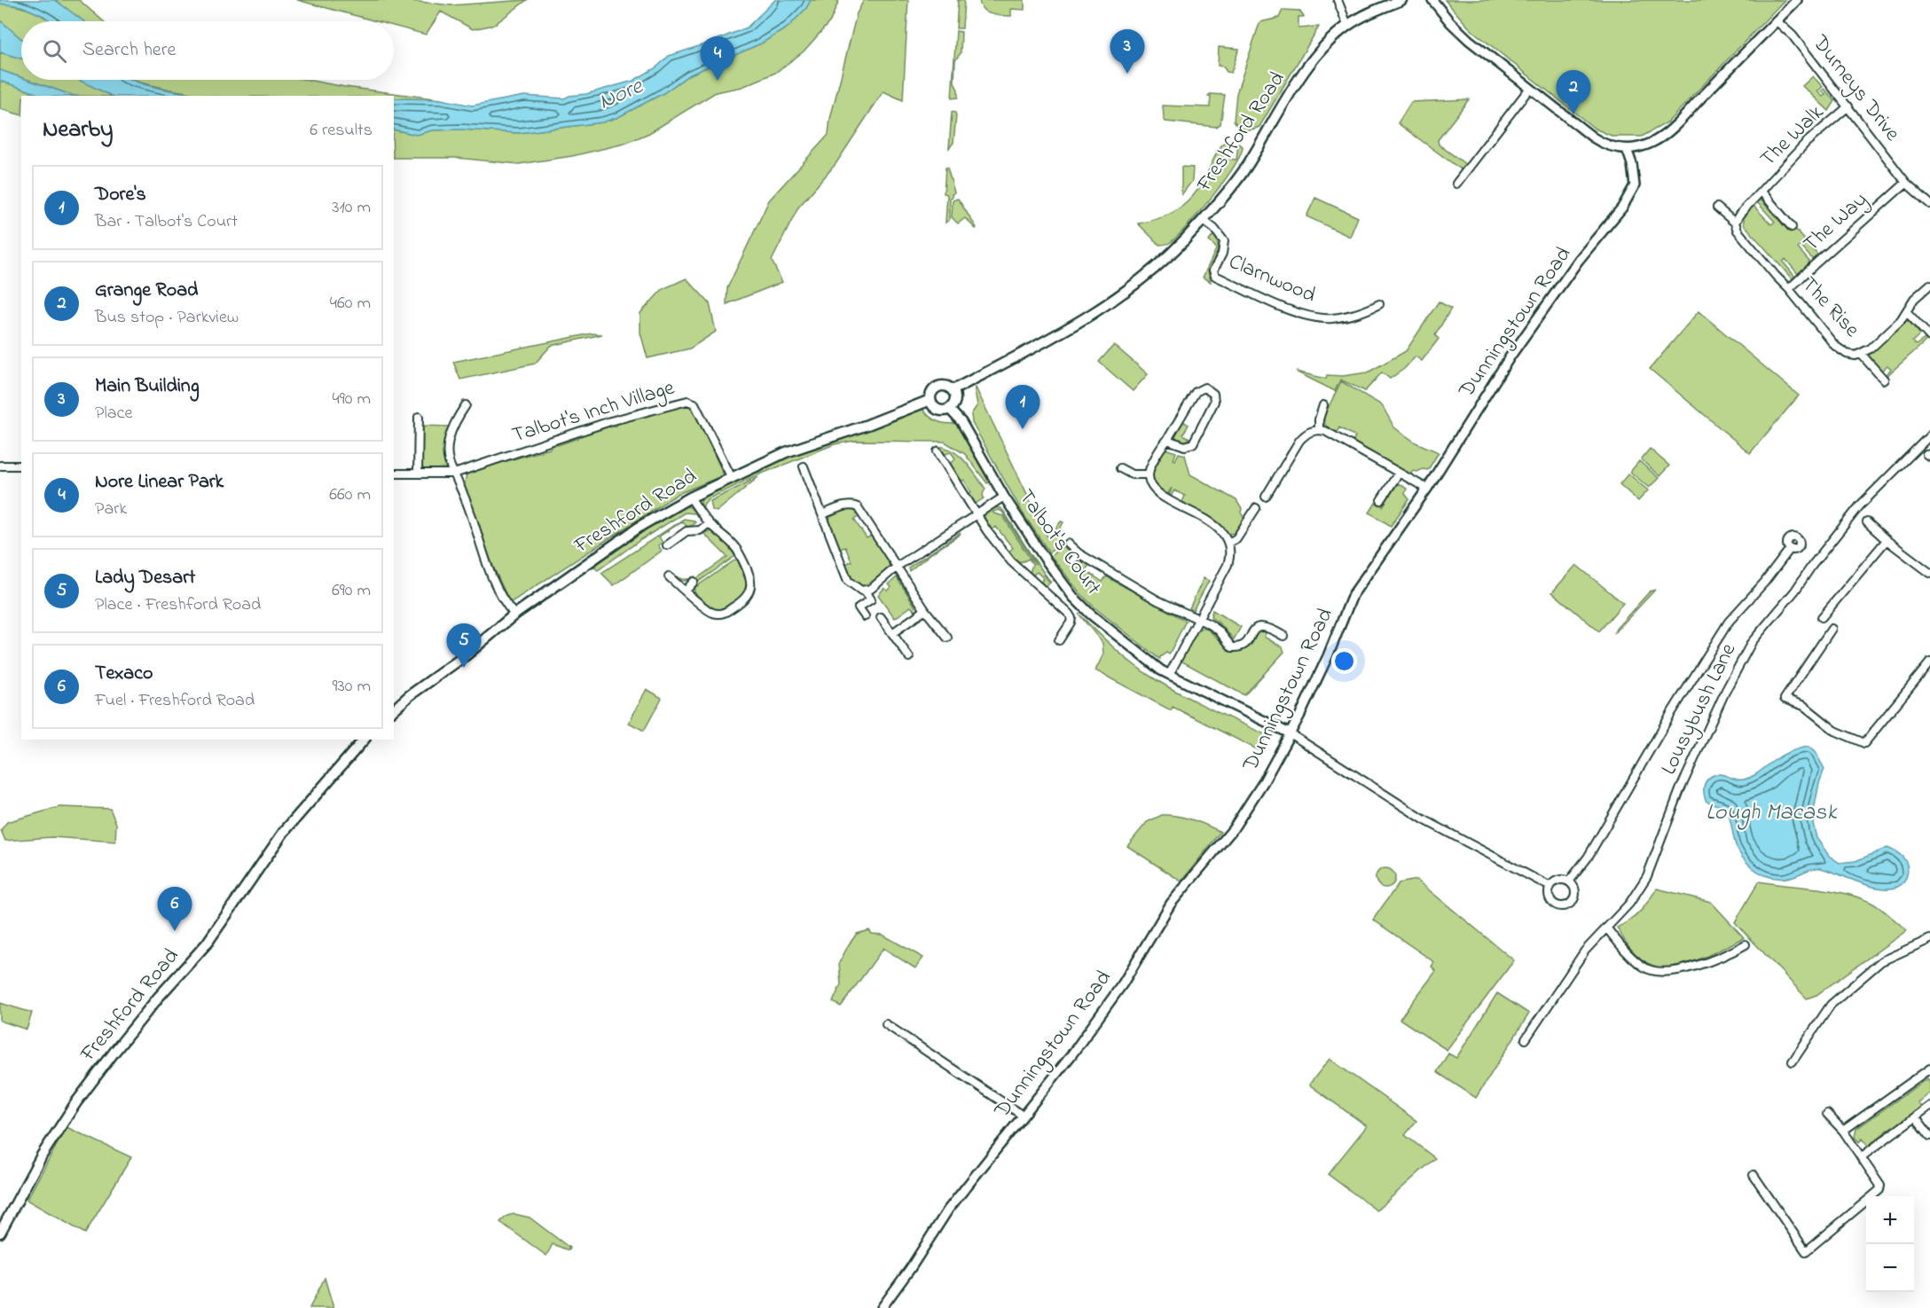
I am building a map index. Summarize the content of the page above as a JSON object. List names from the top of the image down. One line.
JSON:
{"streets":{"main road":["Freshford Road"],"street":["Durneys Drive","The Walk","The Way","Clarnwood","The Rise","Dunningstown Road","Talbot's Inch Village","Talbot's Court","Lousybush Lane"]},"crossings":[["Durneys Drive","The Walk"],["Durneys Drive","The Way"],["Freshford Road","Clarnwood"],["Freshford Road","Talbot's Inch Village"],["Freshford Road","Talbot's Court"],["The Walk","The Rise"],["The Way","The Rise"],["Dunningstown Road","Talbot's Court"]],"water":["Nore","Lough Macask"],"page":{"search":"Search here","pins":["3","4","2","1","5","6"],"heading":["Nearby","6 results"],"list":[{"mark":"1","name":"Dore's","note":"Bar · Talbot's Court","value":"310 m"},{"mark":"2","name":"Grange Road","note":"Bus stop · Parkview","value":"460 m"},{"mark":"3","name":"Main Building","note":"Place","value":"490 m"},{"mark":"4","name":"Nore Linear Park","note":"Park","value":"660 m"},{"mark":"5","name":"Lady Desart","note":"Place · Freshford Road","value":"690 m"},{"mark":"6","name":"Texaco","note":"Fuel · Freshford Road","value":"930 m"}],"map_buttons":["+","−"]}}
